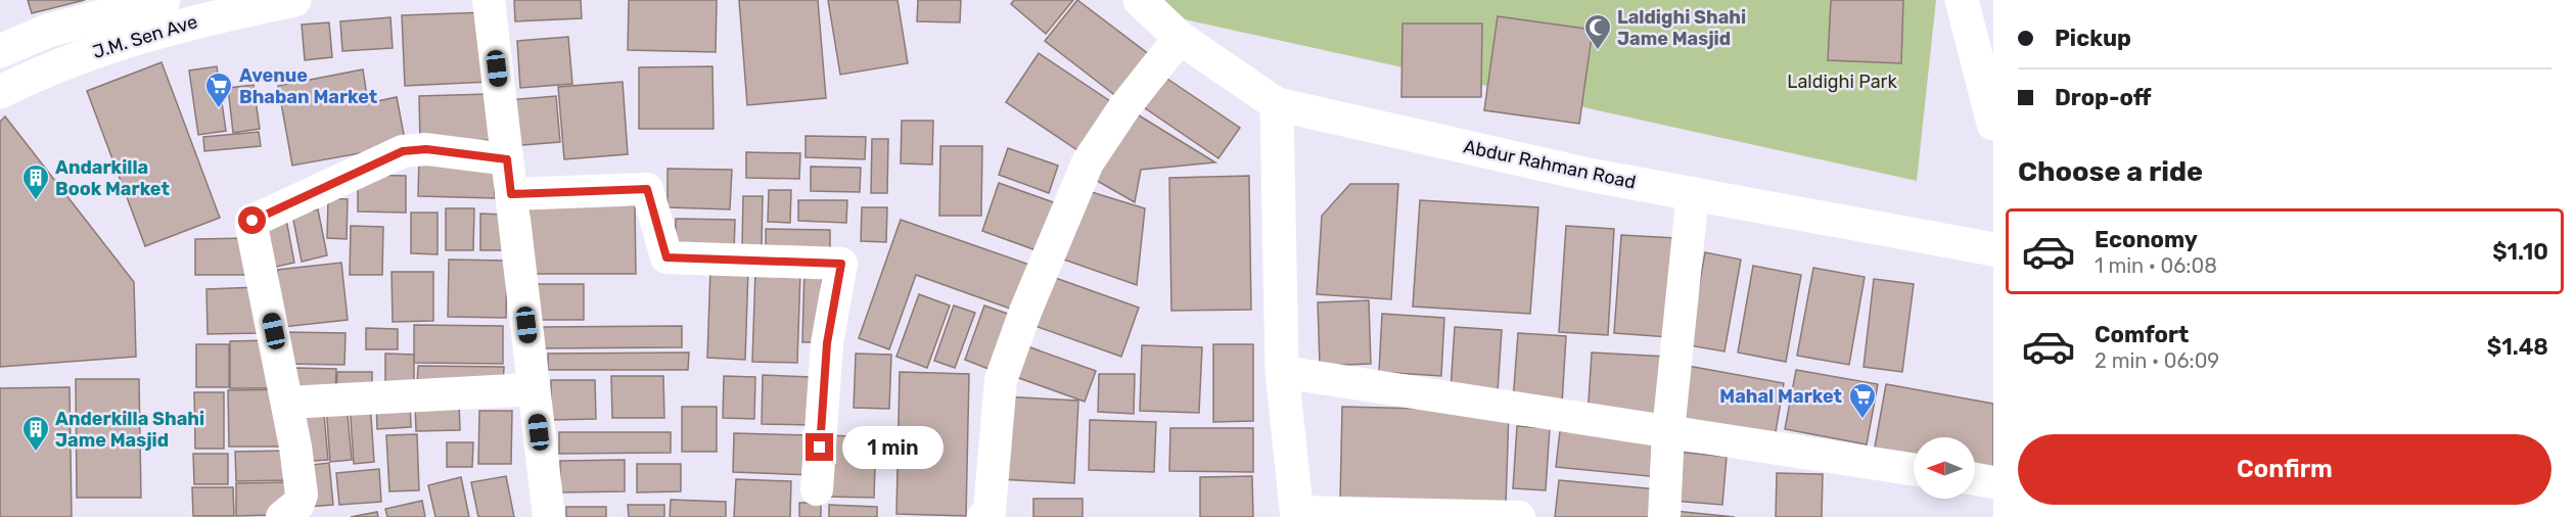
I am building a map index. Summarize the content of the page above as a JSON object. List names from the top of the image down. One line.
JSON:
{"streets":{"main road":["J.M. Sen Ave","Abdur Rahman Road"]},"parks":["Laldighi Park"],"places":{"mosque":["Laldighi Shahi Jame Masjid"],"supermarket":["Avenue Bhaban Market","Mahal Market"],"building":["Andarkilla Book Market","Anderkilla Shahi Jame Masjid"]},"north":"left","page":{"banner":["Pickup","Drop-off"],"heading":"Choose a ride","list":[{"name":"Economy","note":"1 min · 06:08","value":"$1.10"},{"name":"Comfort","note":"2 min · 06:09","value":"$1.48"}],"buttons":"Confirm","bubble":"1 min"}}
